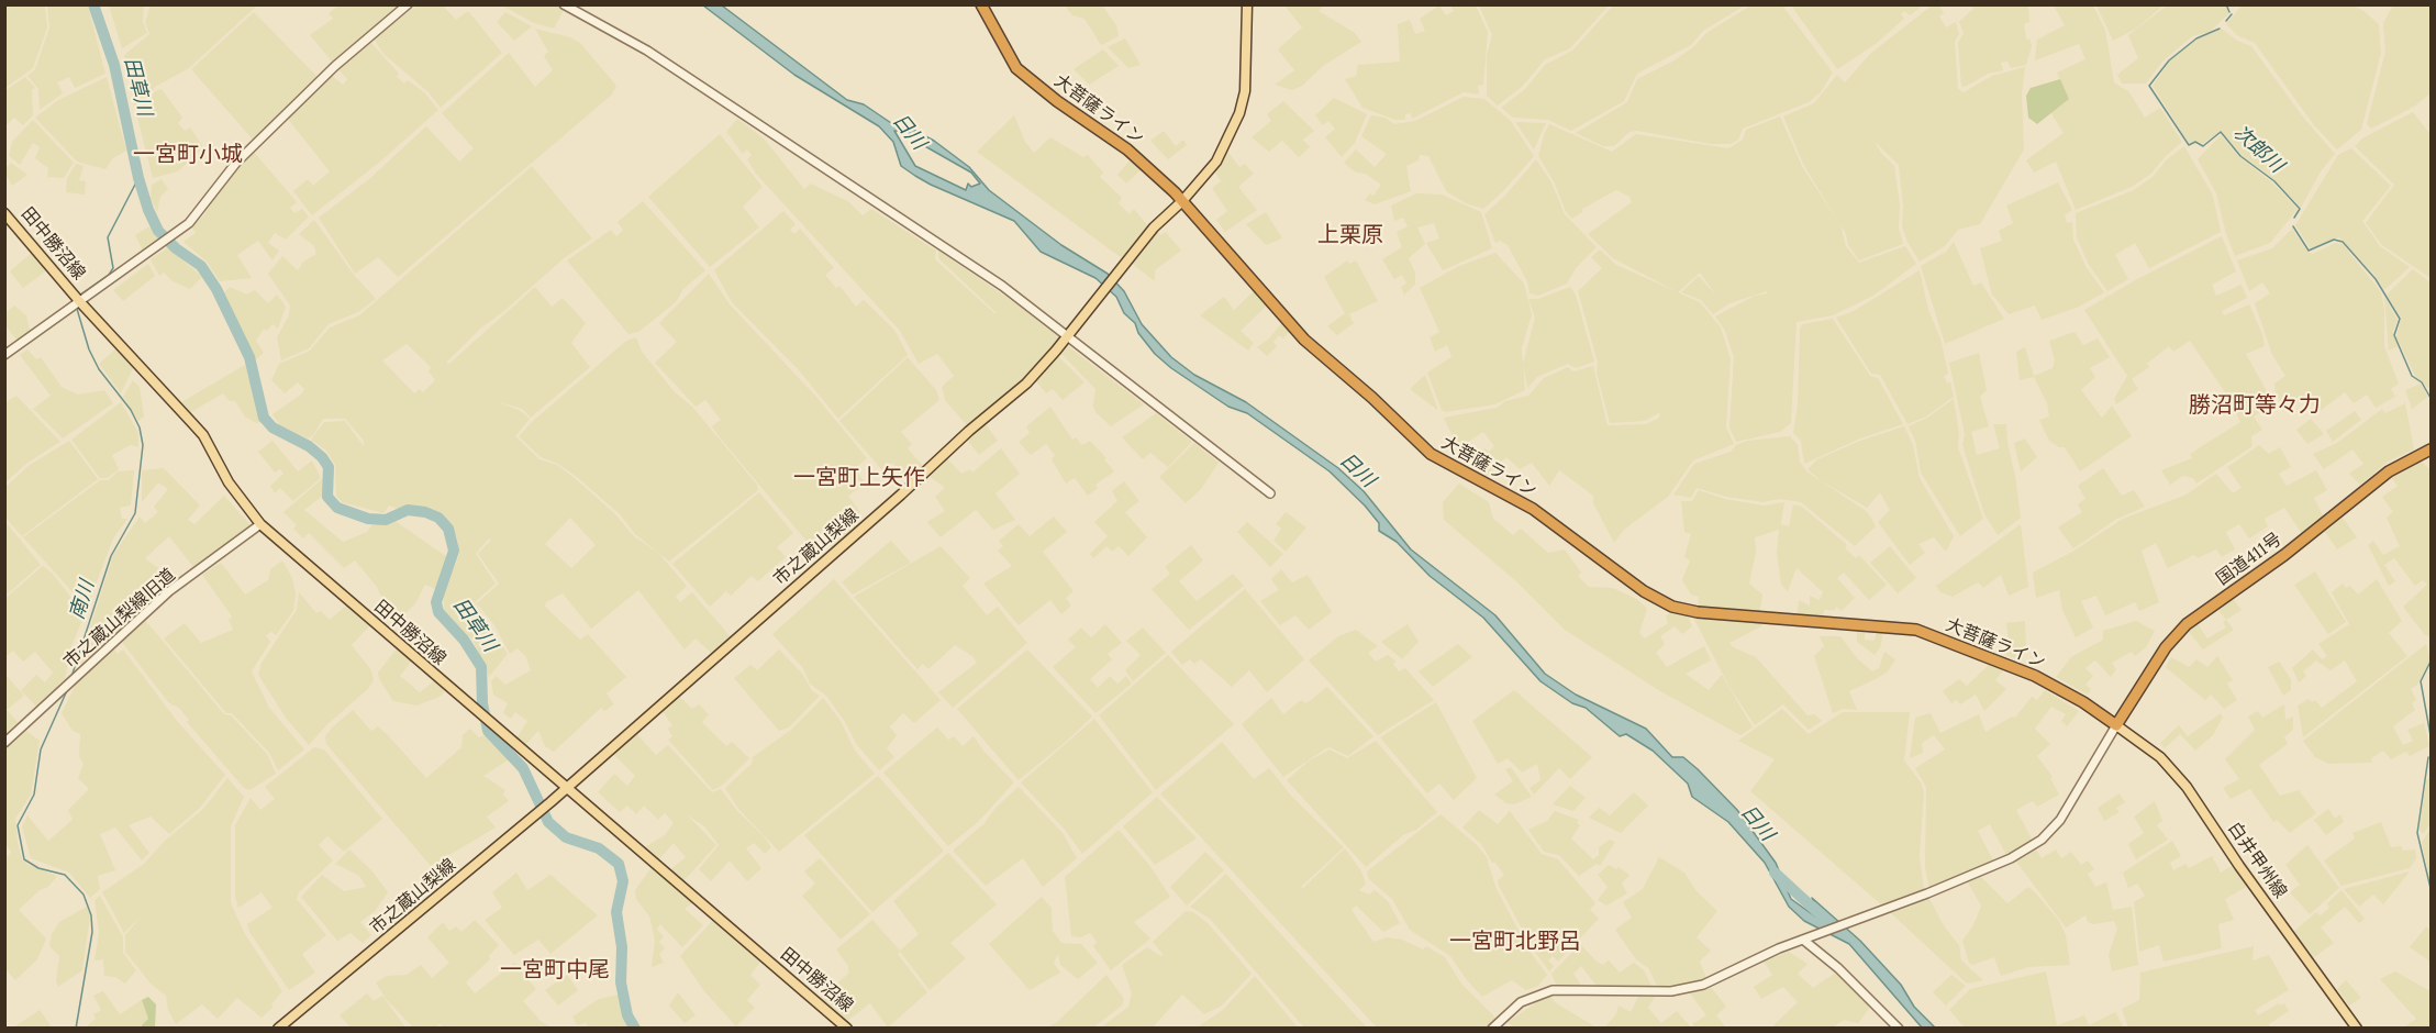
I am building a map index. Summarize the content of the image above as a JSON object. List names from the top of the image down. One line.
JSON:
{"streets":{"highway":["大菩薩ライン","国道411号"],"main road":["田中勝沼線","市之蔵山梨線","白井甲州線"],"street":["市之蔵山梨線旧道"]},"crossings":[["大菩薩ライン","市之蔵山梨線"],["大菩薩ライン","国道411号"],["大菩薩ライン","白井甲州線"],["田中勝沼線","市之蔵山梨線"],["田中勝沼線","市之蔵山梨線旧道"],["国道411号","白井甲州線"]],"districts":["一宮町小城","上栗原","勝沼町等々力","一宮町上矢作","一宮町北野呂","一宮町中尾"],"water":["田草川","日川","次郎川","南川"]}
